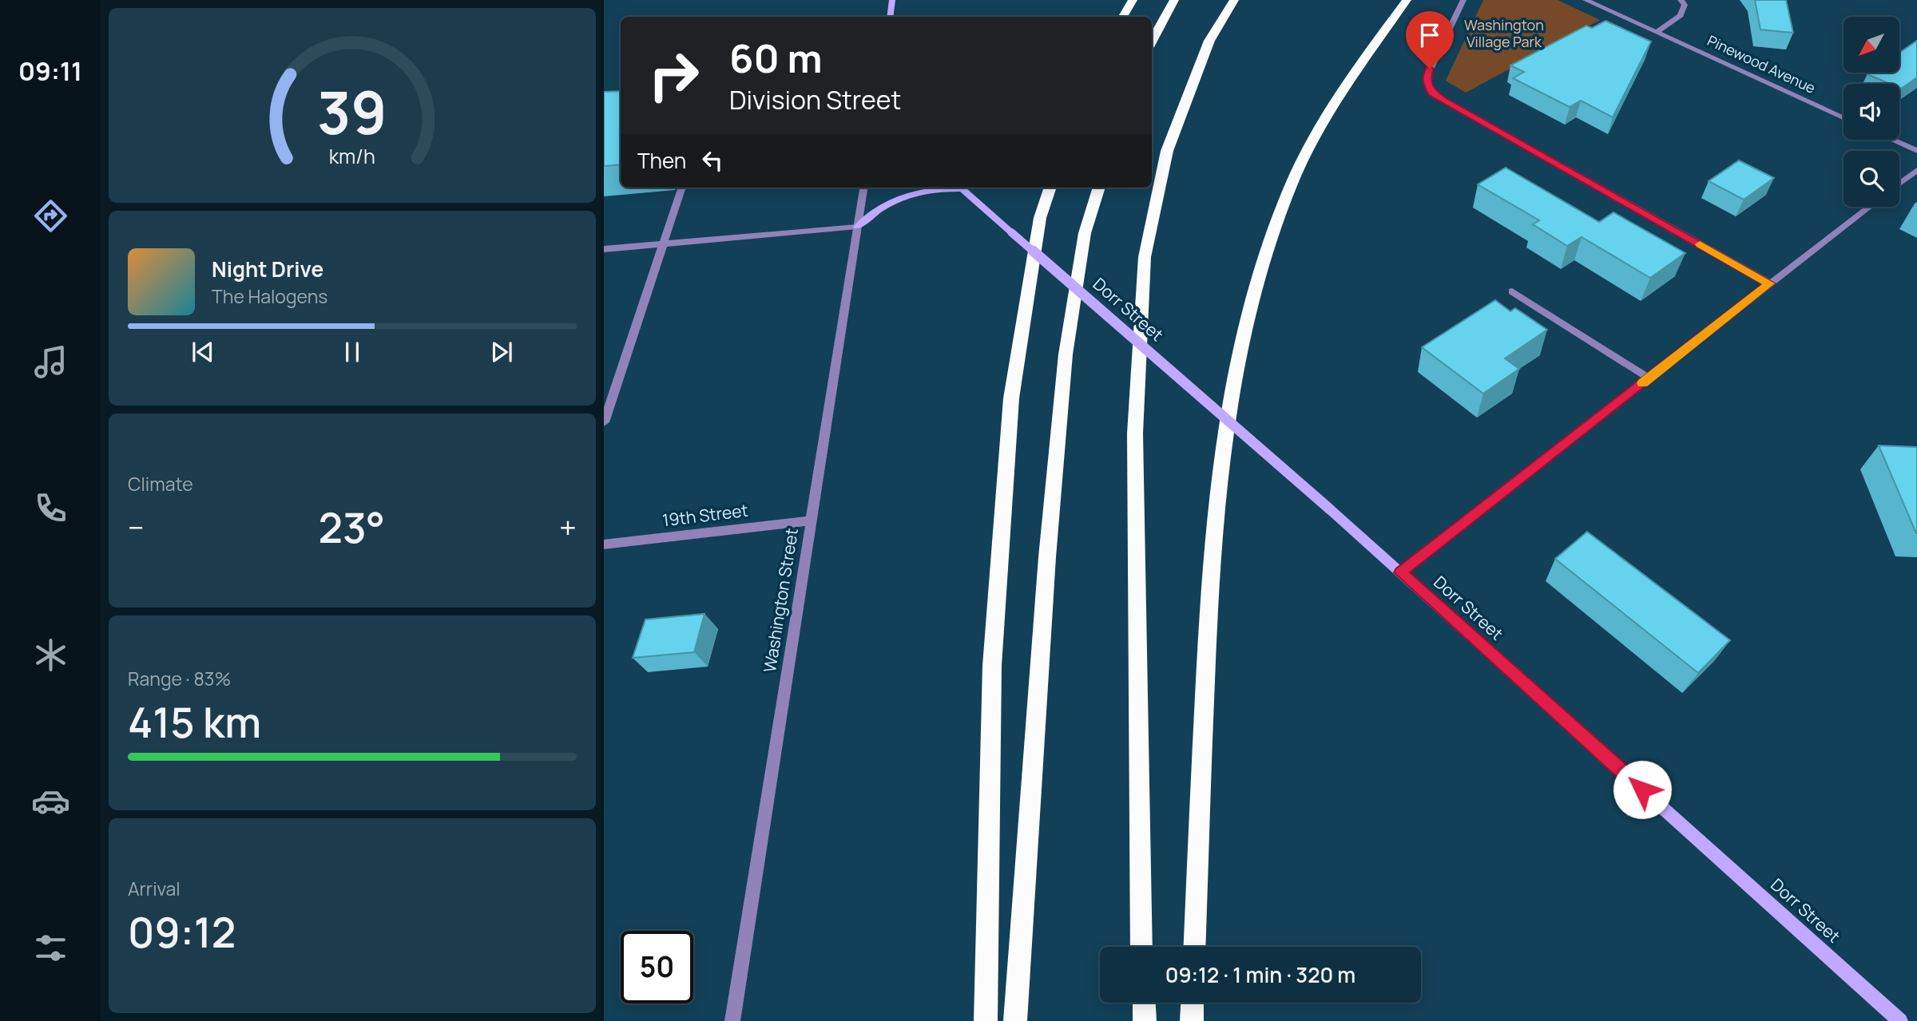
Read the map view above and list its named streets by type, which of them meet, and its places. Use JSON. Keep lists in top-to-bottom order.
{
  "streets": {
    "main road": ["Dorr Street"],
    "street": ["Pinewood Avenue", "19th Street", "Washington Street"]
  },
  "crossings": [
    ["19th Street", "Washington Street"]
  ],
  "parks": ["Washington Village Park"],
  "north": "bottom left",
  "page": {
    "tabs": "09:11",
    "turn": ["60 m", "Division Street"],
    "then": "Then",
    "song": ["Night Drive", "The Halogens"],
    "tile": [
      "Climate",
      ["Range · 83%", "415 km"],
      ["Arrival", "09:12"]
    ],
    "heat": ["−", "23°", "+"],
    "limit": "50",
    "trip": "09:12 · 1 min · 320 m",
    "gauge": ["39", "km/h"]
  }
}
